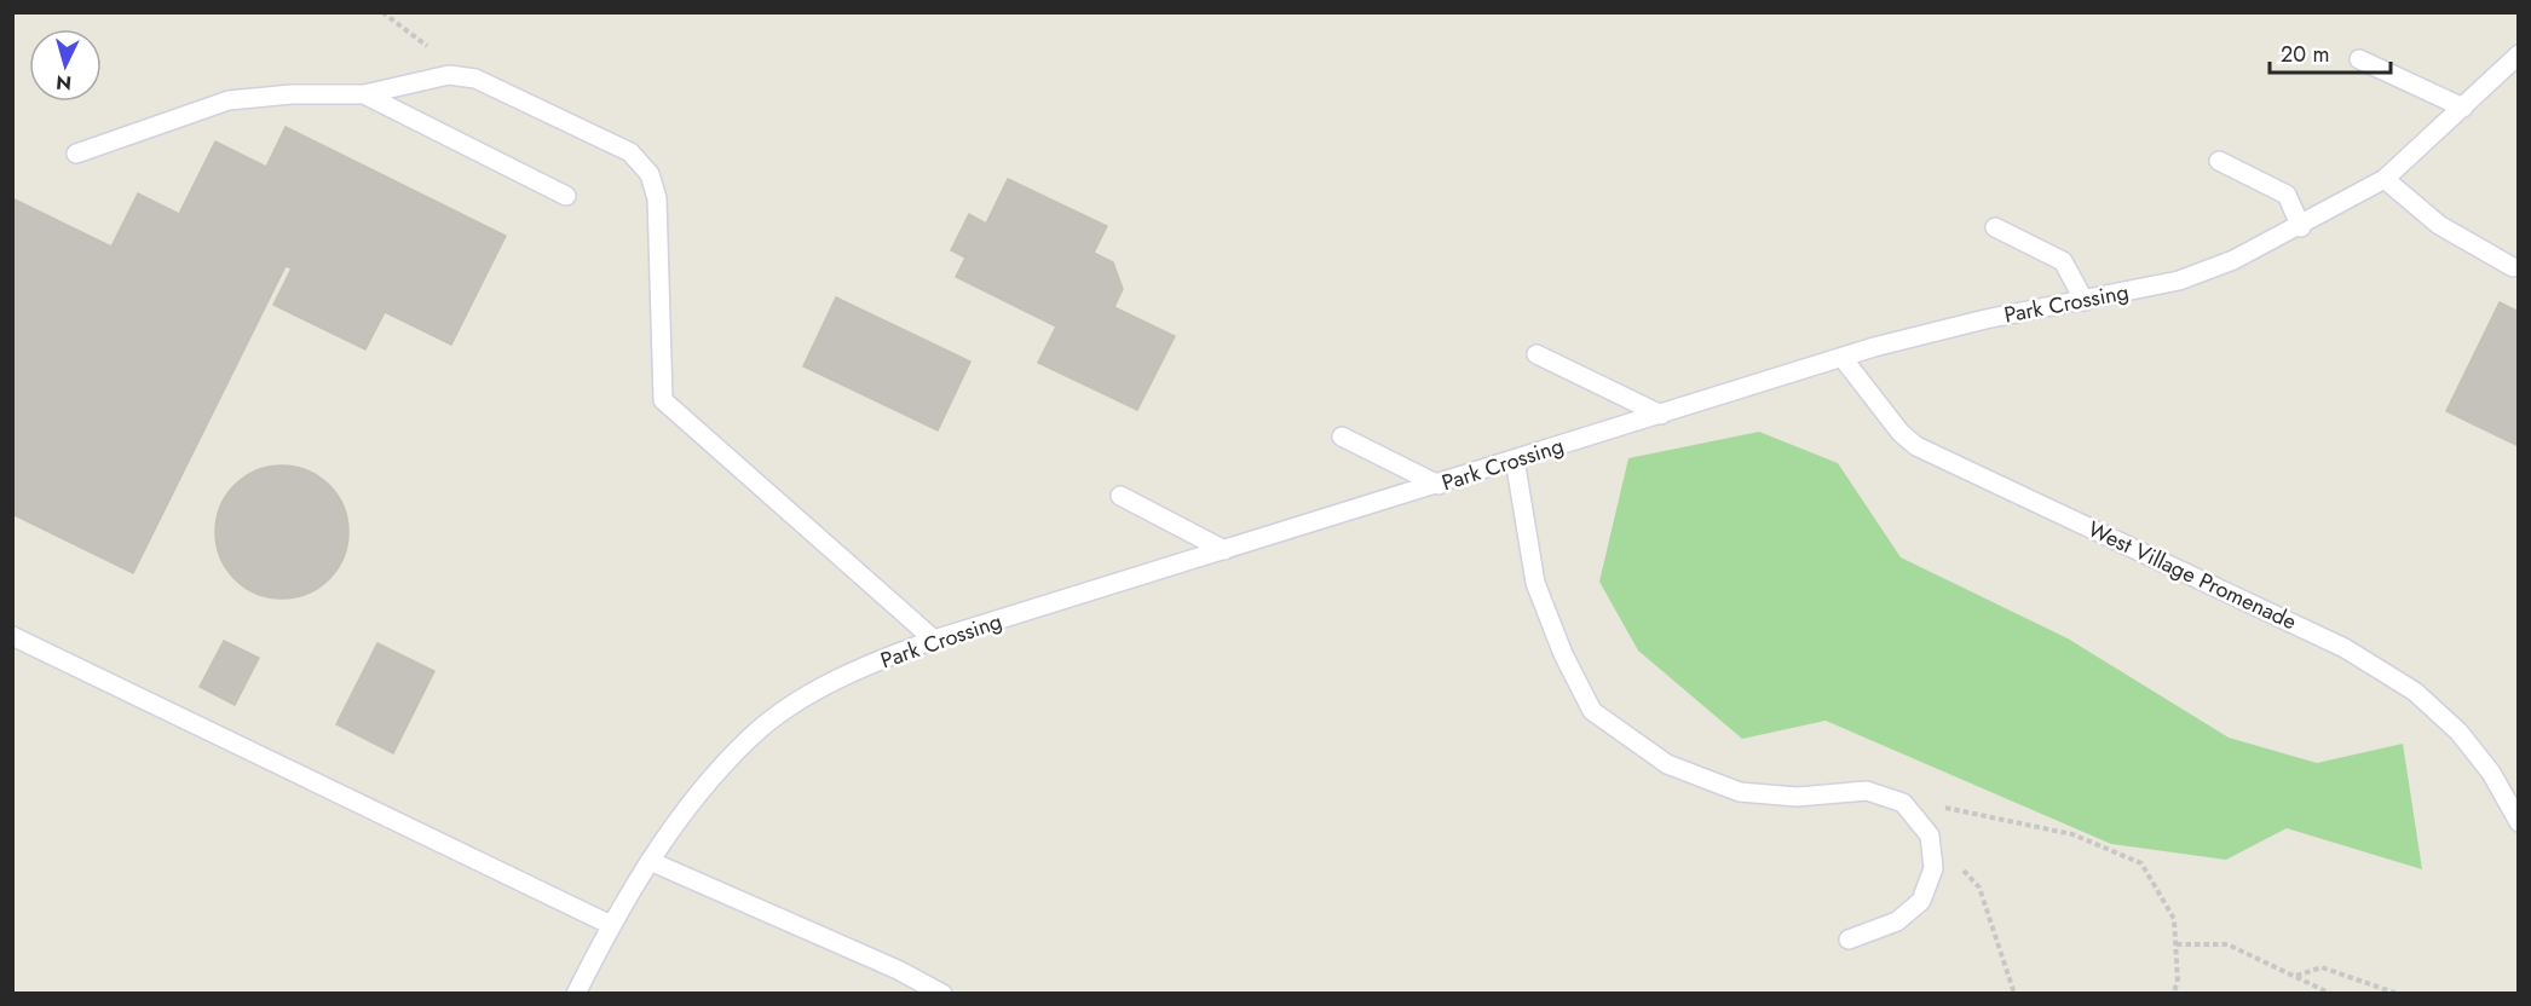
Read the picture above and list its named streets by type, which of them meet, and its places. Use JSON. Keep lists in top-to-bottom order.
{
  "streets": {
    "lane": ["Park Crossing", "West Village Promenade"]
  },
  "crossings": [
    ["Park Crossing", "West Village Promenade"]
  ],
  "scale_bar": "20 m",
  "north": "bottom"
}
